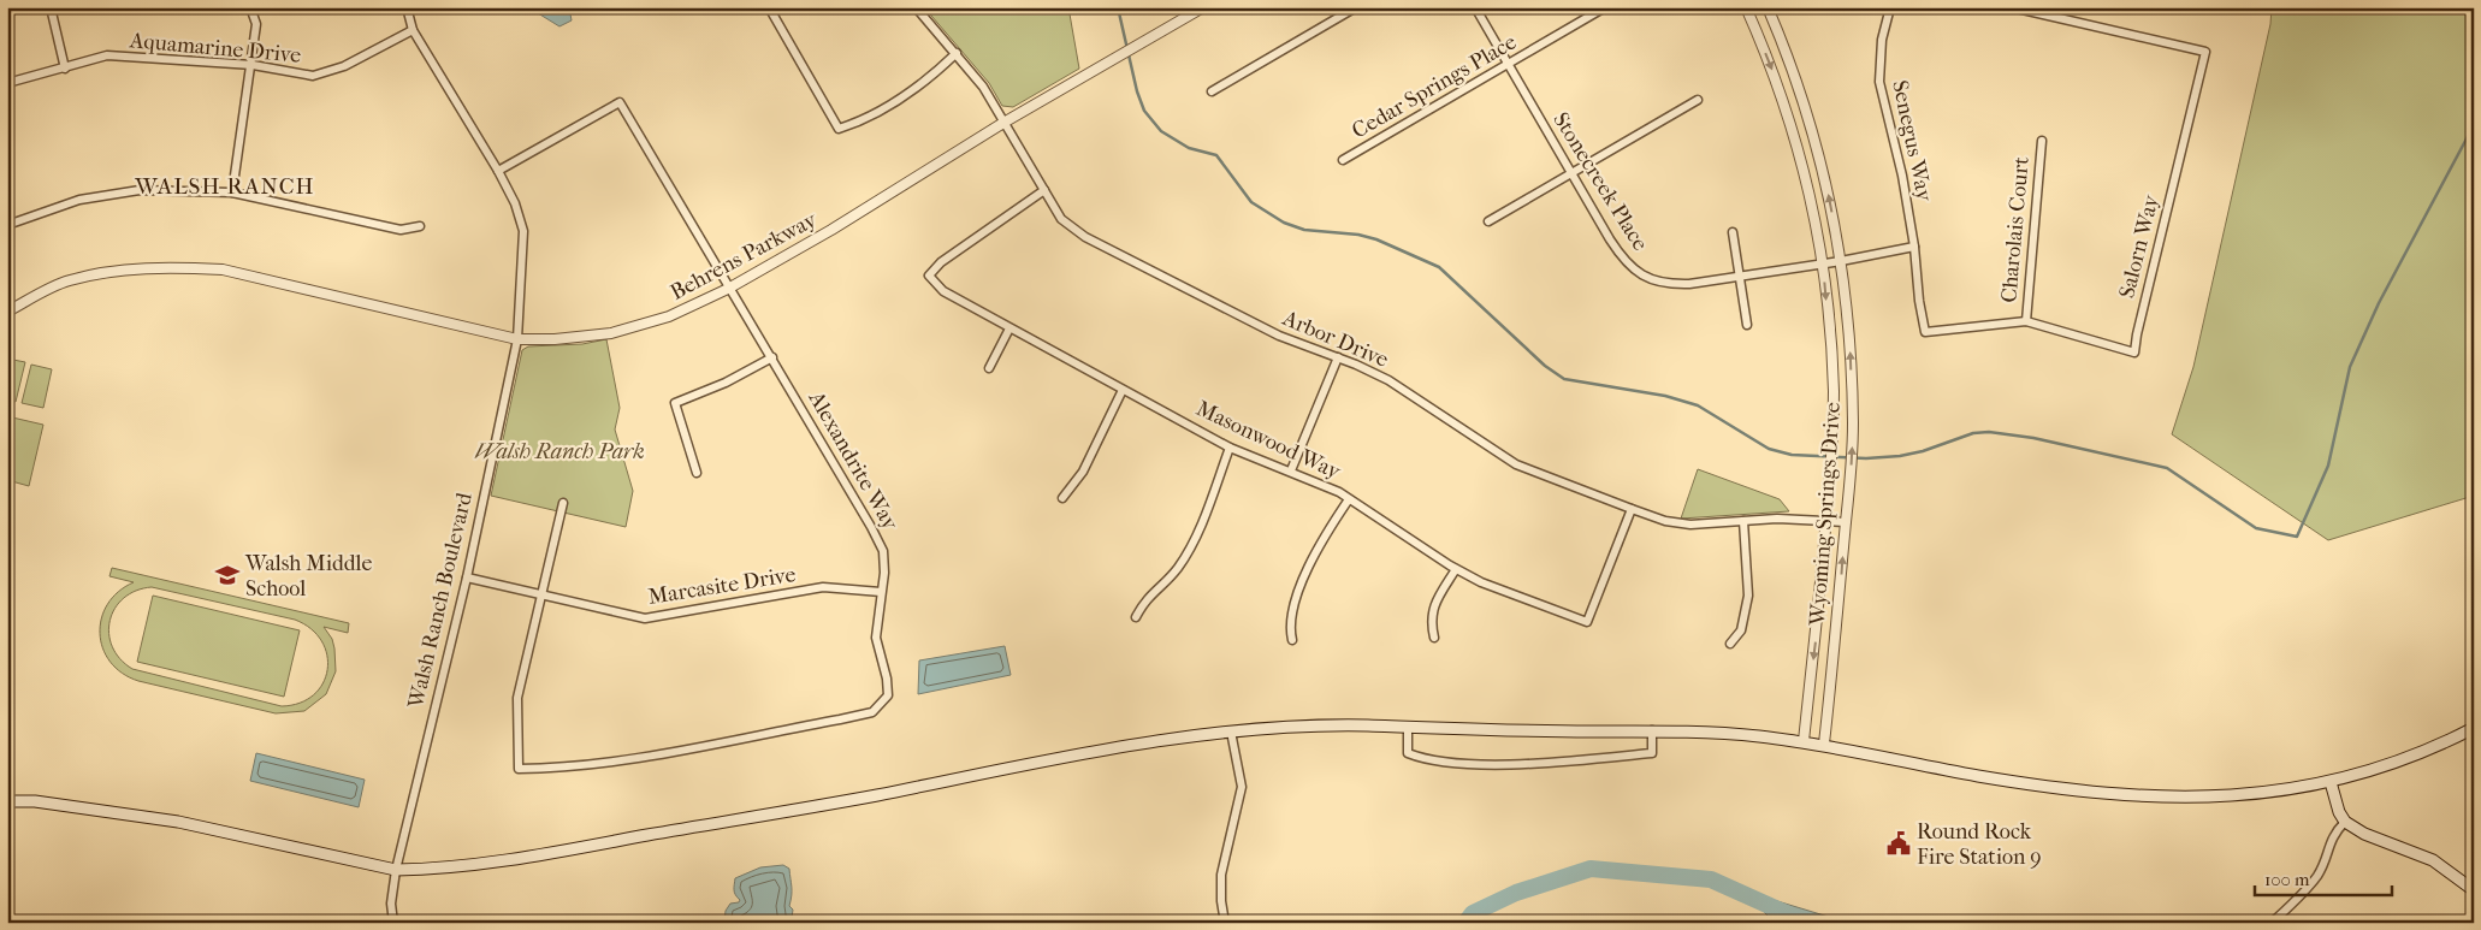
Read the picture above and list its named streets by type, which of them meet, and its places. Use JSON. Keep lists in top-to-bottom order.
{
  "streets": {
    "street": [
      "Aquamarine Drive",
      "Cedar Springs Place",
      "Senegus Way",
      "Stonecreek Place",
      "Charolais Court",
      "Salorn Way",
      "Behrens Parkway",
      "Arbor Drive",
      "Masonwood Way",
      "Alexandrite Way",
      "Wyoming Springs Drive",
      "Marcasite Drive",
      "Walsh Ranch Boulevard"
    ]
  },
  "crossings": [
    ["Aquamarine Drive", "Walsh Ranch Boulevard"],
    ["Cedar Springs Place", "Stonecreek Place"],
    ["Senegus Way", "Salorn Way"],
    ["Stonecreek Place", "Wyoming Springs Drive"],
    ["Charolais Court", "Salorn Way"],
    ["Behrens Parkway", "Arbor Drive"],
    ["Behrens Parkway", "Alexandrite Way"],
    ["Behrens Parkway", "Walsh Ranch Boulevard"],
    ["Arbor Drive", "Masonwood Way"],
    ["Arbor Drive", "Wyoming Springs Drive"],
    ["Alexandrite Way", "Marcasite Drive"],
    ["Alexandrite Way", "Walsh Ranch Boulevard"],
    ["Marcasite Drive", "Walsh Ranch Boulevard"]
  ],
  "districts": ["WALSH RANCH"],
  "parks": ["Walsh Ranch Park"],
  "places": {
    "school or university": ["Walsh Middle School"],
    "public building": ["Round Rock Fire Station 9"]
  },
  "scale_bar": "100 m"
}
